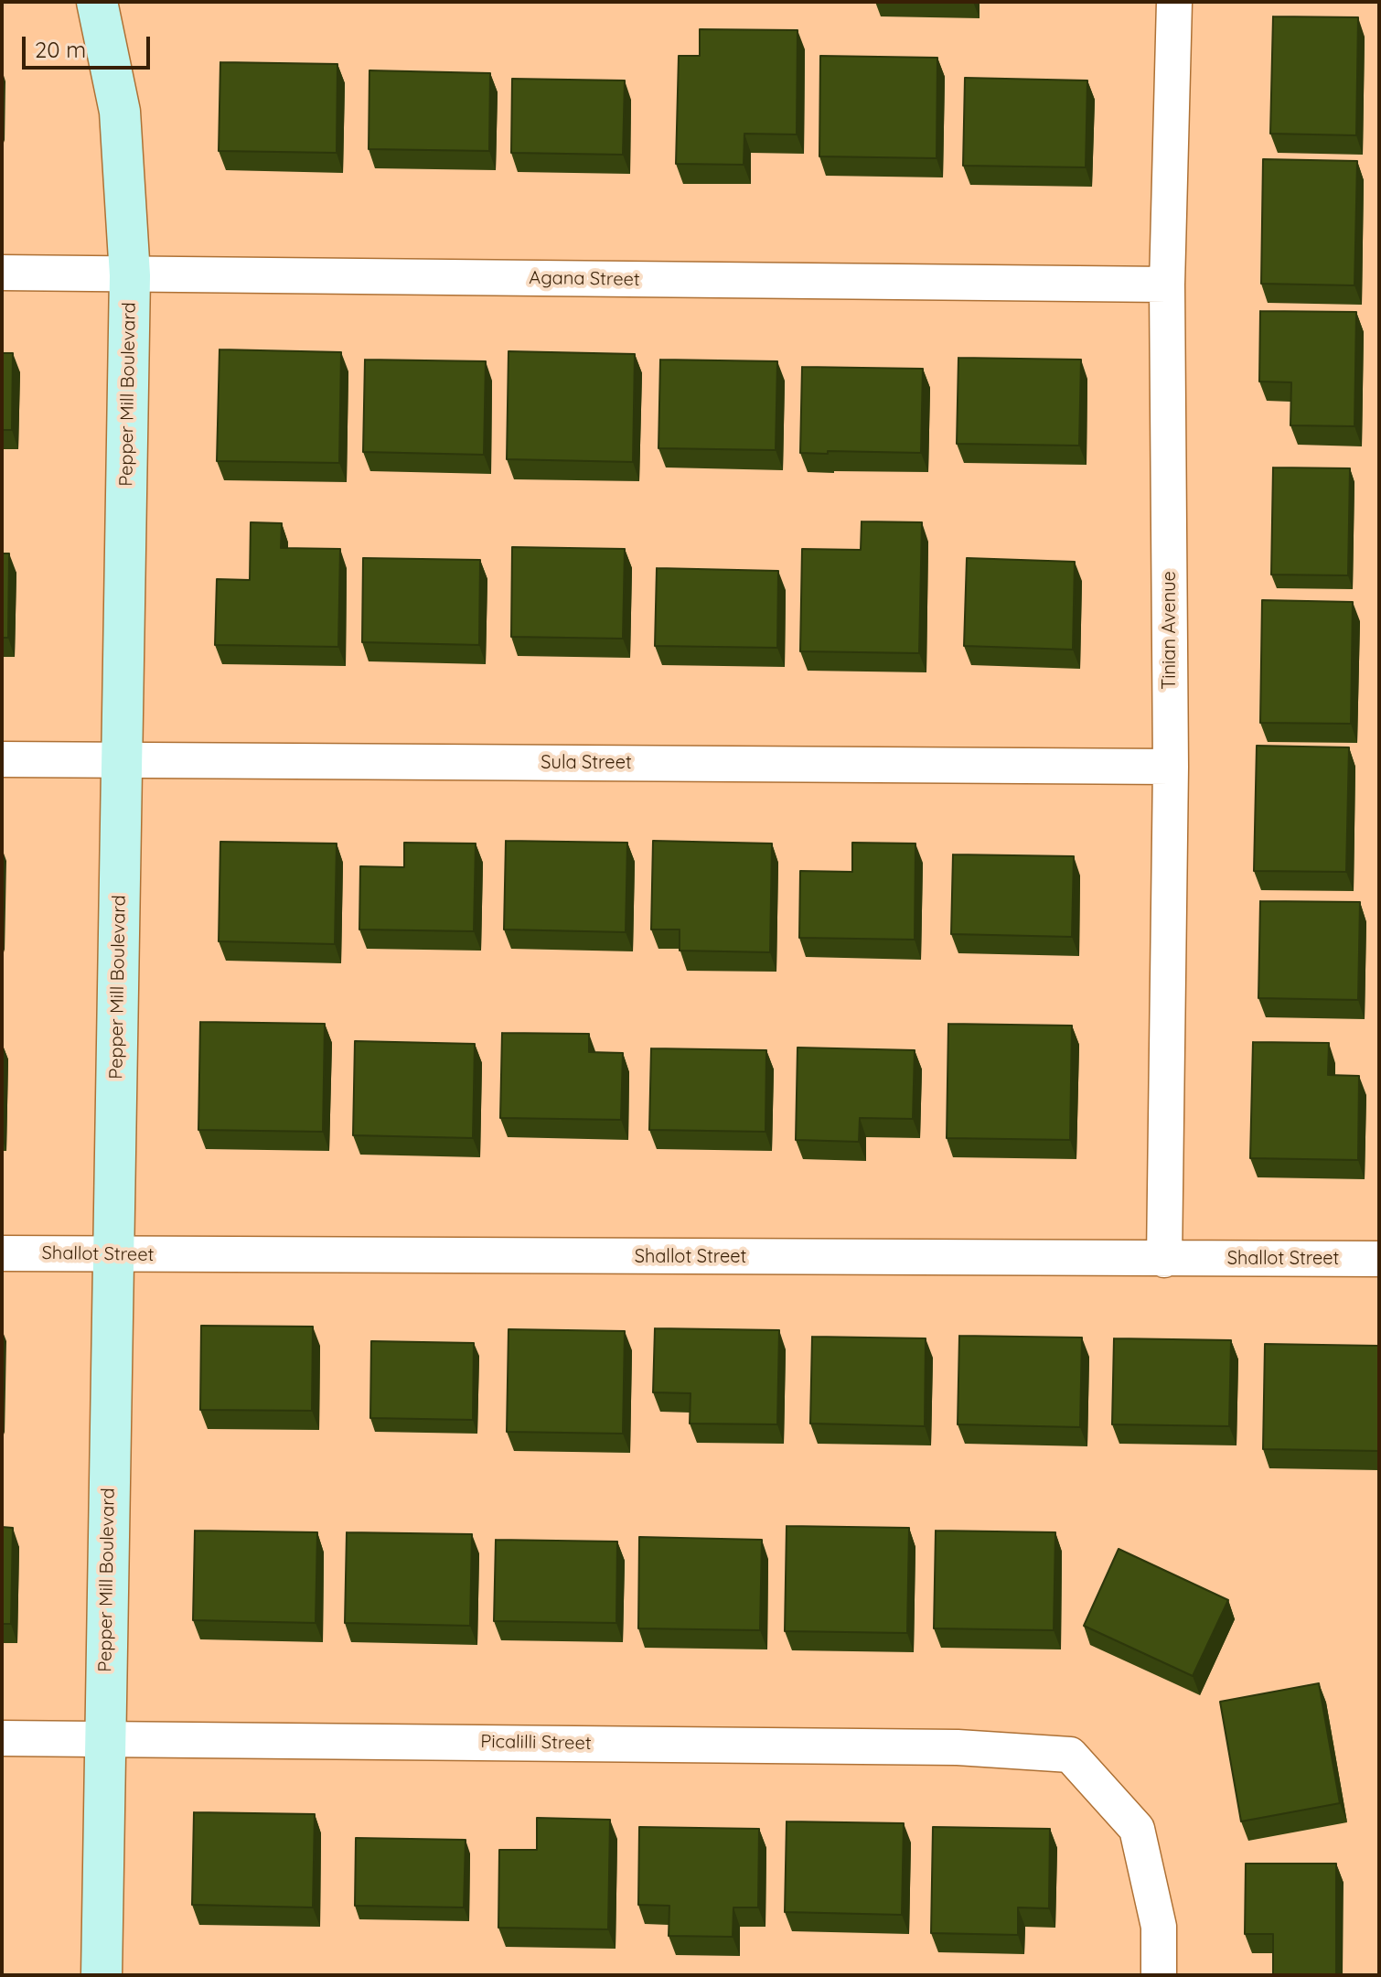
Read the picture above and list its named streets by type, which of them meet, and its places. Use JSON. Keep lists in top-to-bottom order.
{
  "streets": {
    "street": [
      "Agana Street",
      "Pepper Mill Boulevard",
      "Tinian Avenue",
      "Sula Street",
      "Shallot Street",
      "Picalilli Street"
    ]
  },
  "crossings": [
    ["Agana Street", "Pepper Mill Boulevard"],
    ["Agana Street", "Tinian Avenue"],
    ["Pepper Mill Boulevard", "Sula Street"],
    ["Pepper Mill Boulevard", "Shallot Street"],
    ["Pepper Mill Boulevard", "Picalilli Street"],
    ["Tinian Avenue", "Sula Street"],
    ["Tinian Avenue", "Shallot Street"]
  ],
  "scale_bar": "20 m"
}
